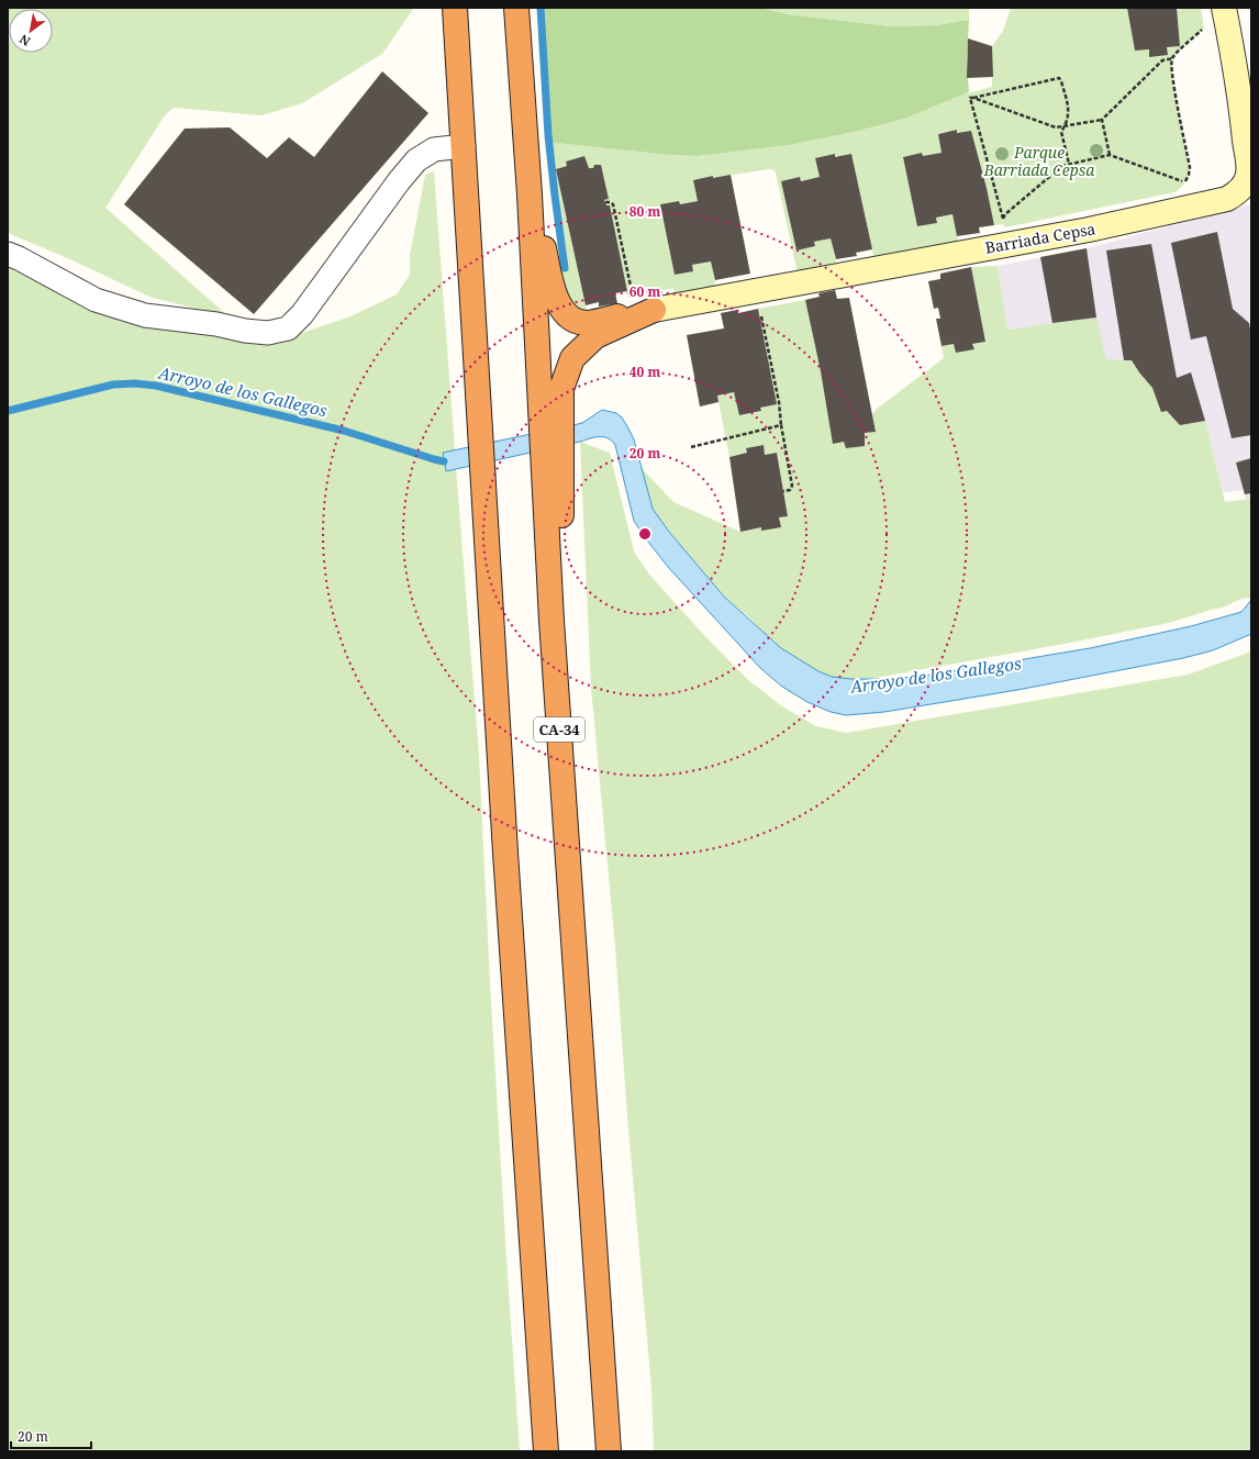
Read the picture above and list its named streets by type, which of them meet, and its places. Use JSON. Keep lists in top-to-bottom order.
{
  "streets": {
    "highway": ["CA-34"],
    "street": ["Barriada Cepsa"]
  },
  "water": ["Arroyo de los Gallegos"],
  "parks": ["Parque Barriada Cepsa"],
  "scale_bar": "20 m",
  "north": "bottom left",
  "rings": [
    "80 m",
    "60 m",
    "40 m",
    "20 m"
  ]
}
